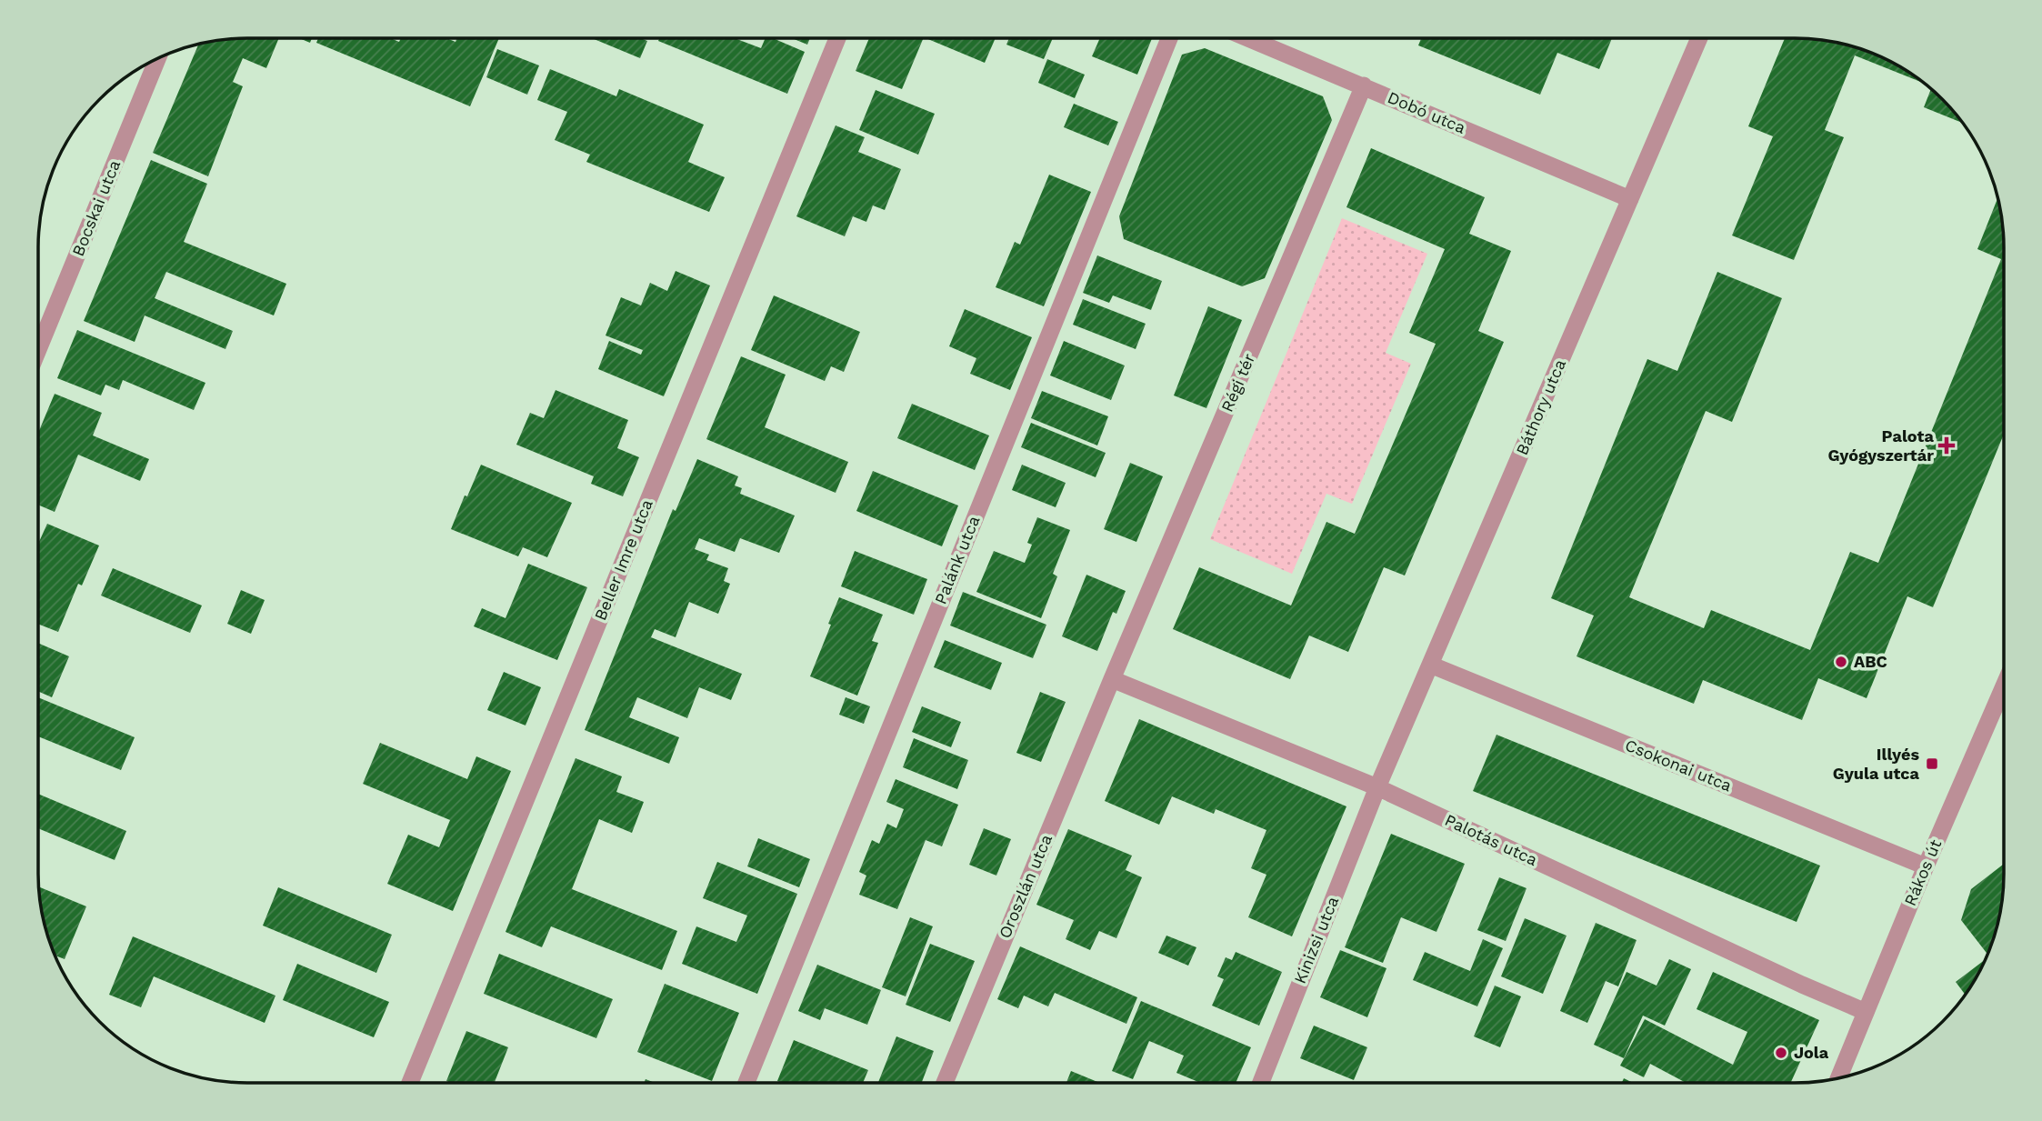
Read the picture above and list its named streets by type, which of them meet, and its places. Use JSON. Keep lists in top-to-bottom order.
{
  "streets": {
    "street": [
      "Dobó utca",
      "Bocskai utca",
      "Régi tér",
      "Báthory utca",
      "Beller Imre utca",
      "Palánk utca",
      "Csokonai utca",
      "Palotás utca",
      "Rákos út",
      "Oroszlán utca",
      "Kinizsi utca"
    ]
  },
  "crossings": [
    ["Dobó utca", "Régi tér"],
    ["Dobó utca", "Báthory utca"],
    ["Régi tér", "Palotás utca"],
    ["Régi tér", "Oroszlán utca"],
    ["Báthory utca", "Csokonai utca"],
    ["Báthory utca", "Palotás utca"],
    ["Báthory utca", "Kinizsi utca"],
    ["Csokonai utca", "Rákos út"],
    ["Palotás utca", "Rákos út"],
    ["Palotás utca", "Oroszlán utca"],
    ["Palotás utca", "Kinizsi utca"]
  ],
  "places": {
    "health": ["Palota Gyógyszertár"],
    "other": ["ABC", "Jola"],
    "transit": ["Illyés Gyula utca"]
  }
}
